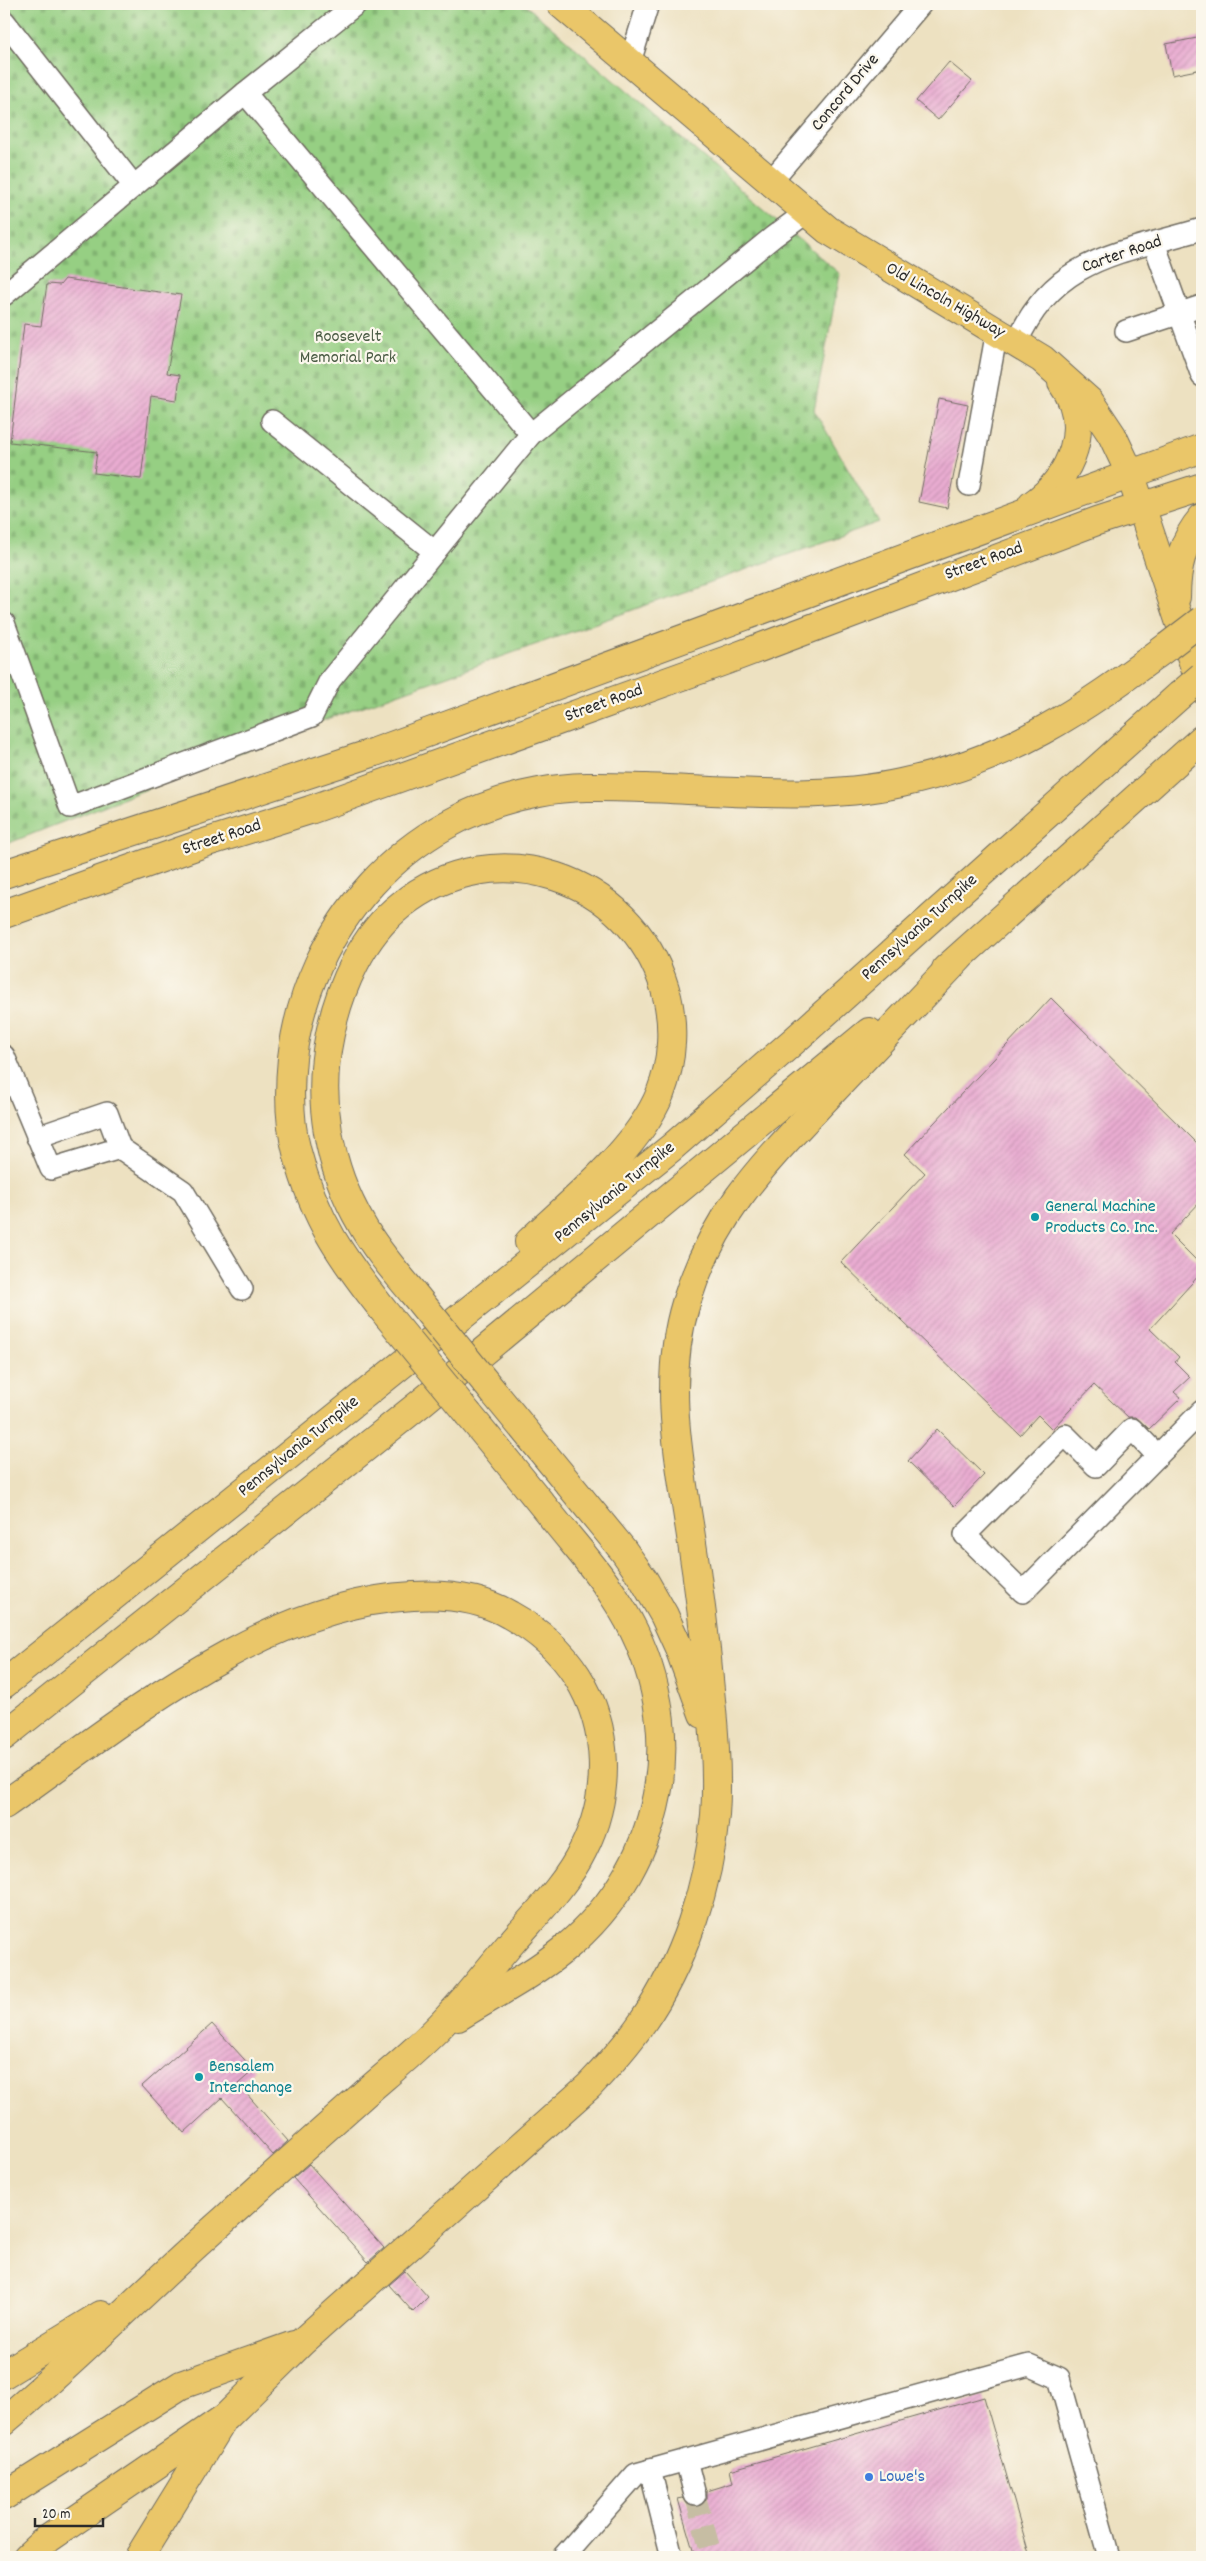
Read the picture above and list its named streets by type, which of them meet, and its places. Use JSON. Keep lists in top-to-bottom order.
{
  "streets": {
    "main road": ["Old Lincoln Highway", "Street Road", "Pennsylvania Turnpike"],
    "street": ["Concord Drive", "Carter Road"]
  },
  "crossings": [
    ["Concord Drive", "Old Lincoln Highway"],
    ["Carter Road", "Old Lincoln Highway"],
    ["Old Lincoln Highway", "Street Road"],
    ["Old Lincoln Highway", "Pennsylvania Turnpike"]
  ],
  "parks": ["Roosevelt Memorial Park"],
  "places": ["General Machine Products Co. Inc.", "Bensalem Interchange", "Lowe's"],
  "scale_bar": "20 m"
}
